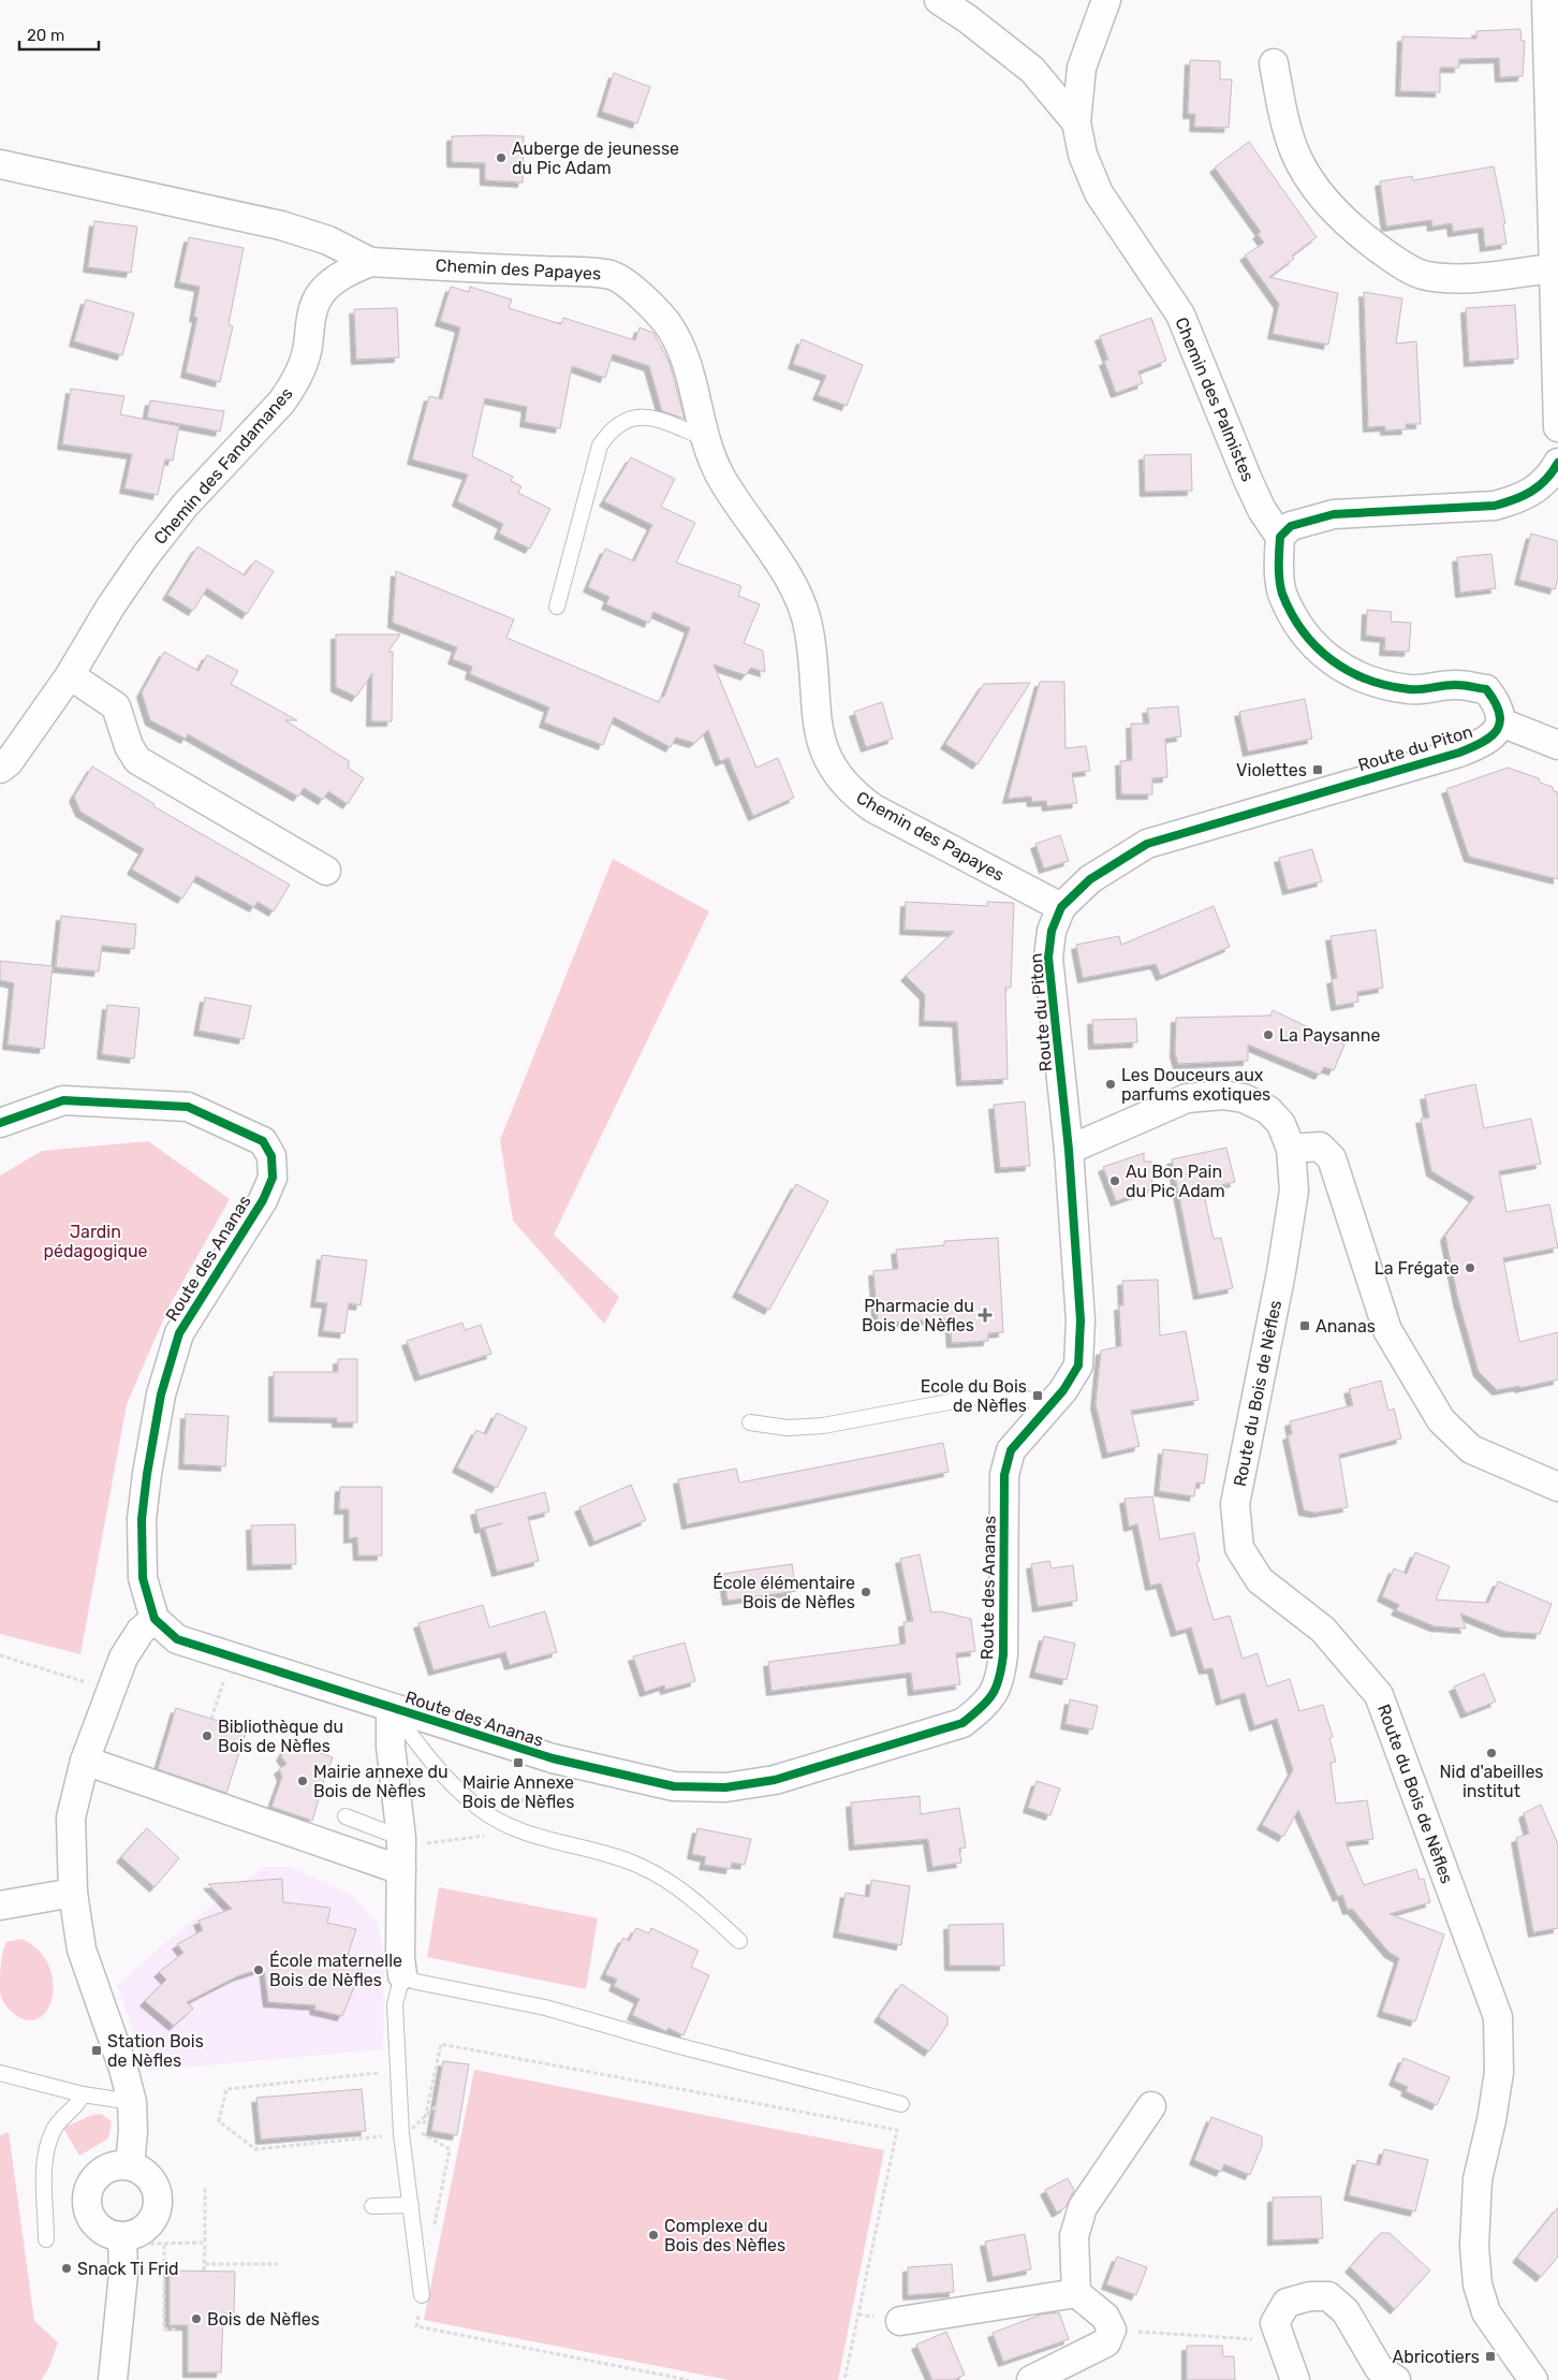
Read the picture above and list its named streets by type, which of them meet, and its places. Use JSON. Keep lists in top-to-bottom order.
{
  "streets": {
    "street": [
      "Chemin des Papayes",
      "Chemin des Palmistes",
      "Chemin des Fandamanes",
      "Route du Piton",
      "Route des Ananas",
      "Route du Bois de Nèfles"
    ]
  },
  "crossings": [
    ["Chemin des Papayes", "Chemin des Fandamanes"],
    ["Chemin des Papayes", "Route du Piton"],
    ["Route du Piton", "Route des Ananas"],
    ["Route du Piton", "Route du Bois de Nèfles"],
    ["Route des Ananas", "Route du Bois de Nèfles"]
  ],
  "parks": ["Jardin pédagogique"],
  "places": {
    "other": [
      "Auberge de jeunesse du Pic Adam",
      "La Paysanne",
      "Les Douceurs aux parfums exotiques",
      "Au Bon Pain du Pic Adam",
      "La Frégate",
      "École élémentaire Bois de Nèfles",
      "Bibliothèque du Bois de Nèfles",
      "Nid d'abeilles institut",
      "Mairie annexe du Bois de Nèfles",
      "École maternelle Bois de Nèfles",
      "Complexe du Bois des Nèfles",
      "Snack Ti Frid",
      "Bois de Nèfles"
    ],
    "transit": [
      "Violettes",
      "Ananas",
      "Ecole du Bois de Nèfles",
      "Mairie Annexe Bois de Nèfles",
      "Station Bois de Nèfles",
      "Abricotiers"
    ],
    "health": ["Pharmacie du Bois de Nèfles"]
  },
  "scale_bar": "20 m"
}
